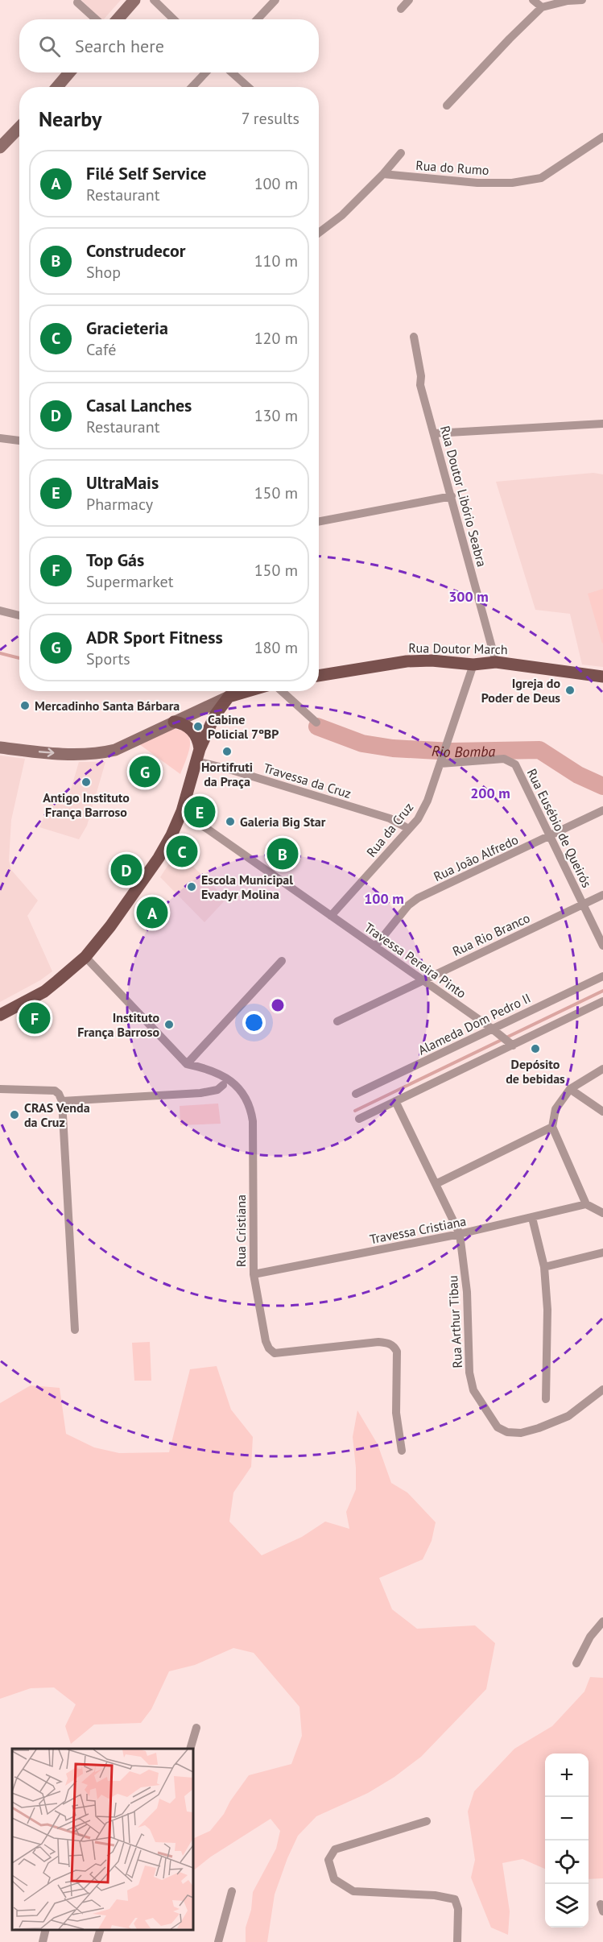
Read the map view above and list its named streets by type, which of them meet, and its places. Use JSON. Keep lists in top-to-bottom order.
{
  "streets": {
    "main road": ["Rua Doutor March"],
    "street": [
      "Rua do Rumo",
      "Rua Doutor Libório Seabra",
      "Travessa da Cruz",
      "Rua Eusébio de Queirós",
      "Rua da Cruz",
      "Rua João Alfredo",
      "Rua Rio Branco",
      "Travessa Pereira Pinto",
      "Alameda Dom Pedro II",
      "Travessa Cristiana",
      "Rua Cristiana",
      "Rua Arthur Tibau"
    ]
  },
  "crossings": [
    ["Rua Doutor Libório Seabra", "Rua Doutor March"],
    ["Rua Doutor March", "Rua da Cruz"],
    ["Travessa da Cruz", "Rua da Cruz"],
    ["Rua Eusébio de Queirós", "Rua da Cruz"],
    ["Rua Eusébio de Queirós", "Rua João Alfredo"],
    ["Rua Eusébio de Queirós", "Rua Rio Branco"],
    ["Rua da Cruz", "Travessa Pereira Pinto"],
    ["Rua João Alfredo", "Travessa Pereira Pinto"],
    ["Rua Rio Branco", "Travessa Pereira Pinto"],
    ["Travessa Pereira Pinto", "Alameda Dom Pedro II"],
    ["Travessa Cristiana", "Rua Cristiana"],
    ["Travessa Cristiana", "Rua Arthur Tibau"]
  ],
  "water": ["Rio Bomba"],
  "places": [
    "Igreja do Poder de Deus",
    "Mercadinho Santa Bárbara",
    "Cabine Policial 7ºBP",
    "Hortifruti da Praça",
    "Antigo Instituto França Barroso",
    "Galeria Big Star",
    "Escola Municipal Evadyr Molina",
    "Instituto França Barroso",
    "Depósito de bebidas",
    "CRAS Venda da Cruz"
  ],
  "page": {
    "search": "Search here",
    "heading": ["Nearby", "7 results"],
    "list": [
      {
        "mark": "A",
        "name": "Filé Self Service",
        "note": "Restaurant",
        "value": "100 m"
      },
      {
        "mark": "B",
        "name": "Construdecor",
        "note": "Shop",
        "value": "110 m"
      },
      {
        "mark": "C",
        "name": "Gracieteria",
        "note": "Café",
        "value": "120 m"
      },
      {
        "mark": "D",
        "name": "Casal Lanches",
        "note": "Restaurant",
        "value": "130 m"
      },
      {
        "mark": "E",
        "name": "UltraMais",
        "note": "Pharmacy",
        "value": "150 m"
      },
      {
        "mark": "F",
        "name": "Top Gás",
        "note": "Supermarket",
        "value": "150 m"
      },
      {
        "mark": "G",
        "name": "ADR Sport Fitness",
        "note": "Sports",
        "value": "180 m"
      }
    ],
    "pins": [
      "G",
      "E",
      "C",
      "B",
      "D",
      "A",
      "F"
    ],
    "map_buttons": ["+", "−"]
  },
  "rings": ["300 m", "200 m", "100 m"]
}
